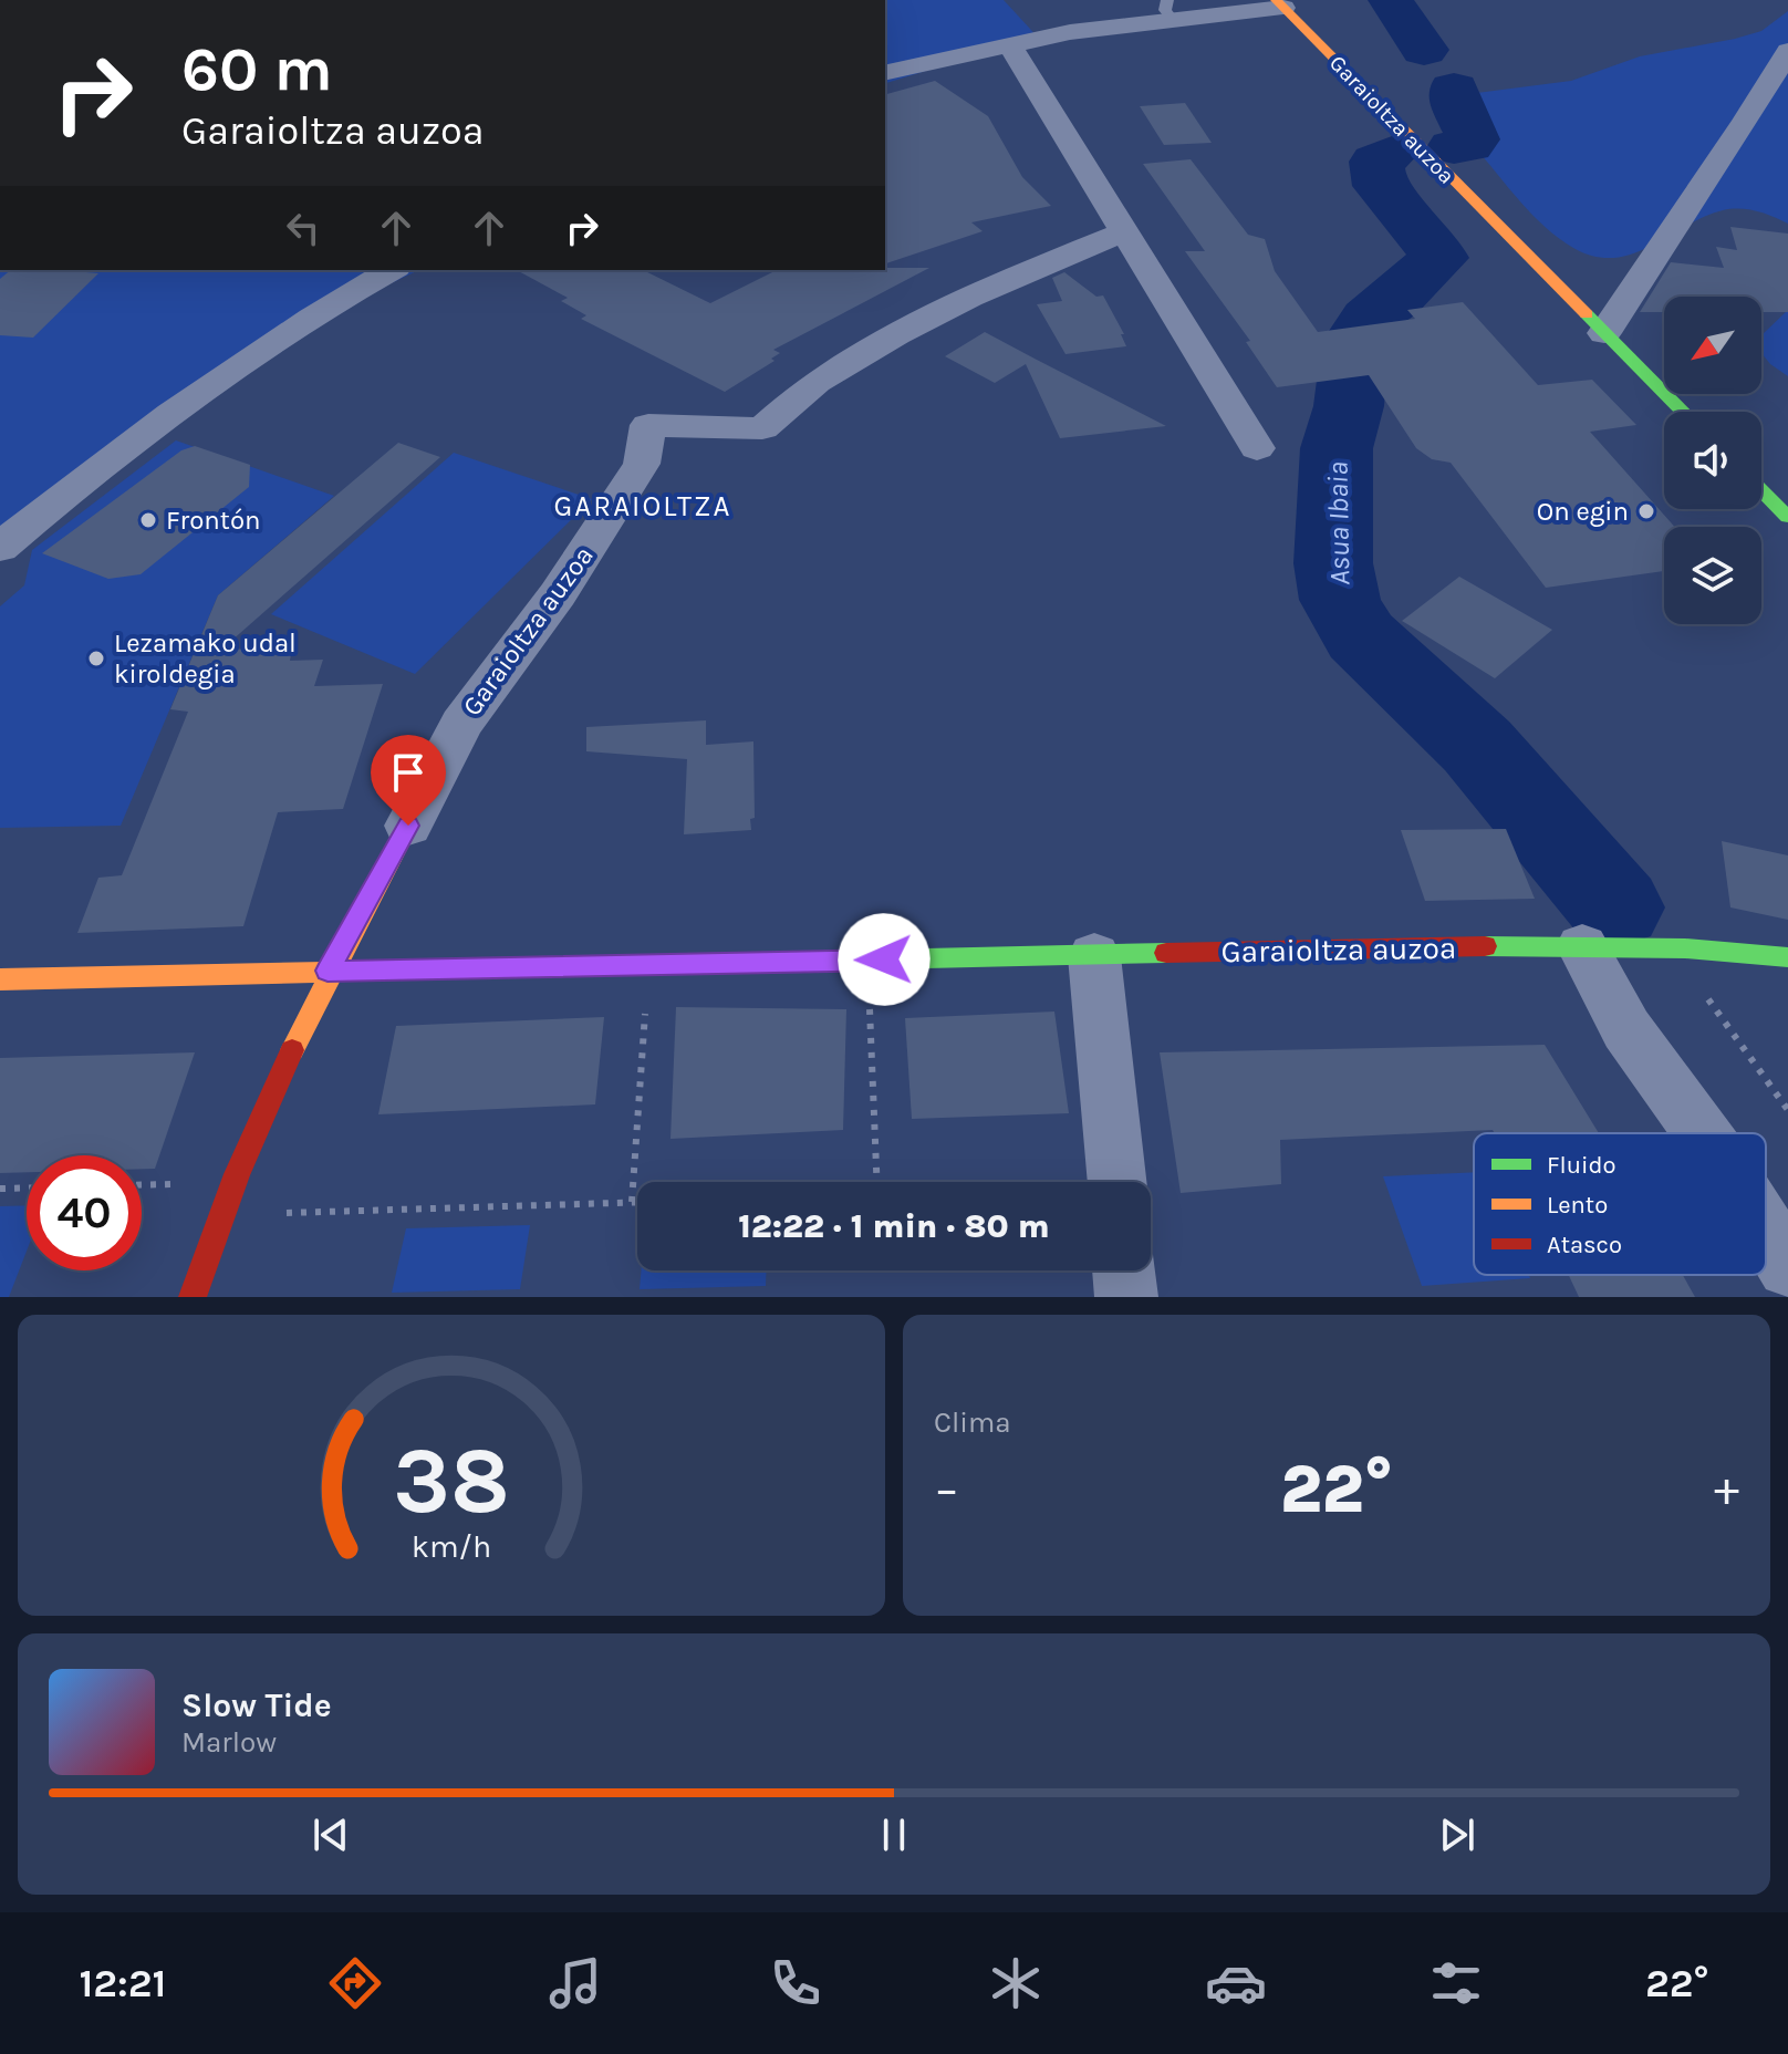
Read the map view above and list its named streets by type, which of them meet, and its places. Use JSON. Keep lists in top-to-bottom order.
{
  "streets": {
    "street": ["Garaioltza auzoa"]
  },
  "districts": ["GARAIOLTZA"],
  "water": ["Asua Ibaia"],
  "places": ["On egin", "Frontón", "Lezamako udal kiroldegia"],
  "legend": ["Fluido", "Lento", "Atasco"],
  "north": "bottom left",
  "page": {
    "turn": ["60 m", "Garaioltza auzoa"],
    "limit": "40",
    "trip": "12:22 · 1 min · 80 m",
    "tile": "Clima",
    "heat": ["−", "22°", "+"],
    "song": ["Slow Tide", "Marlow"],
    "tabs": ["12:21", "22°"],
    "gauge": ["38", "km/h"]
  }
}
